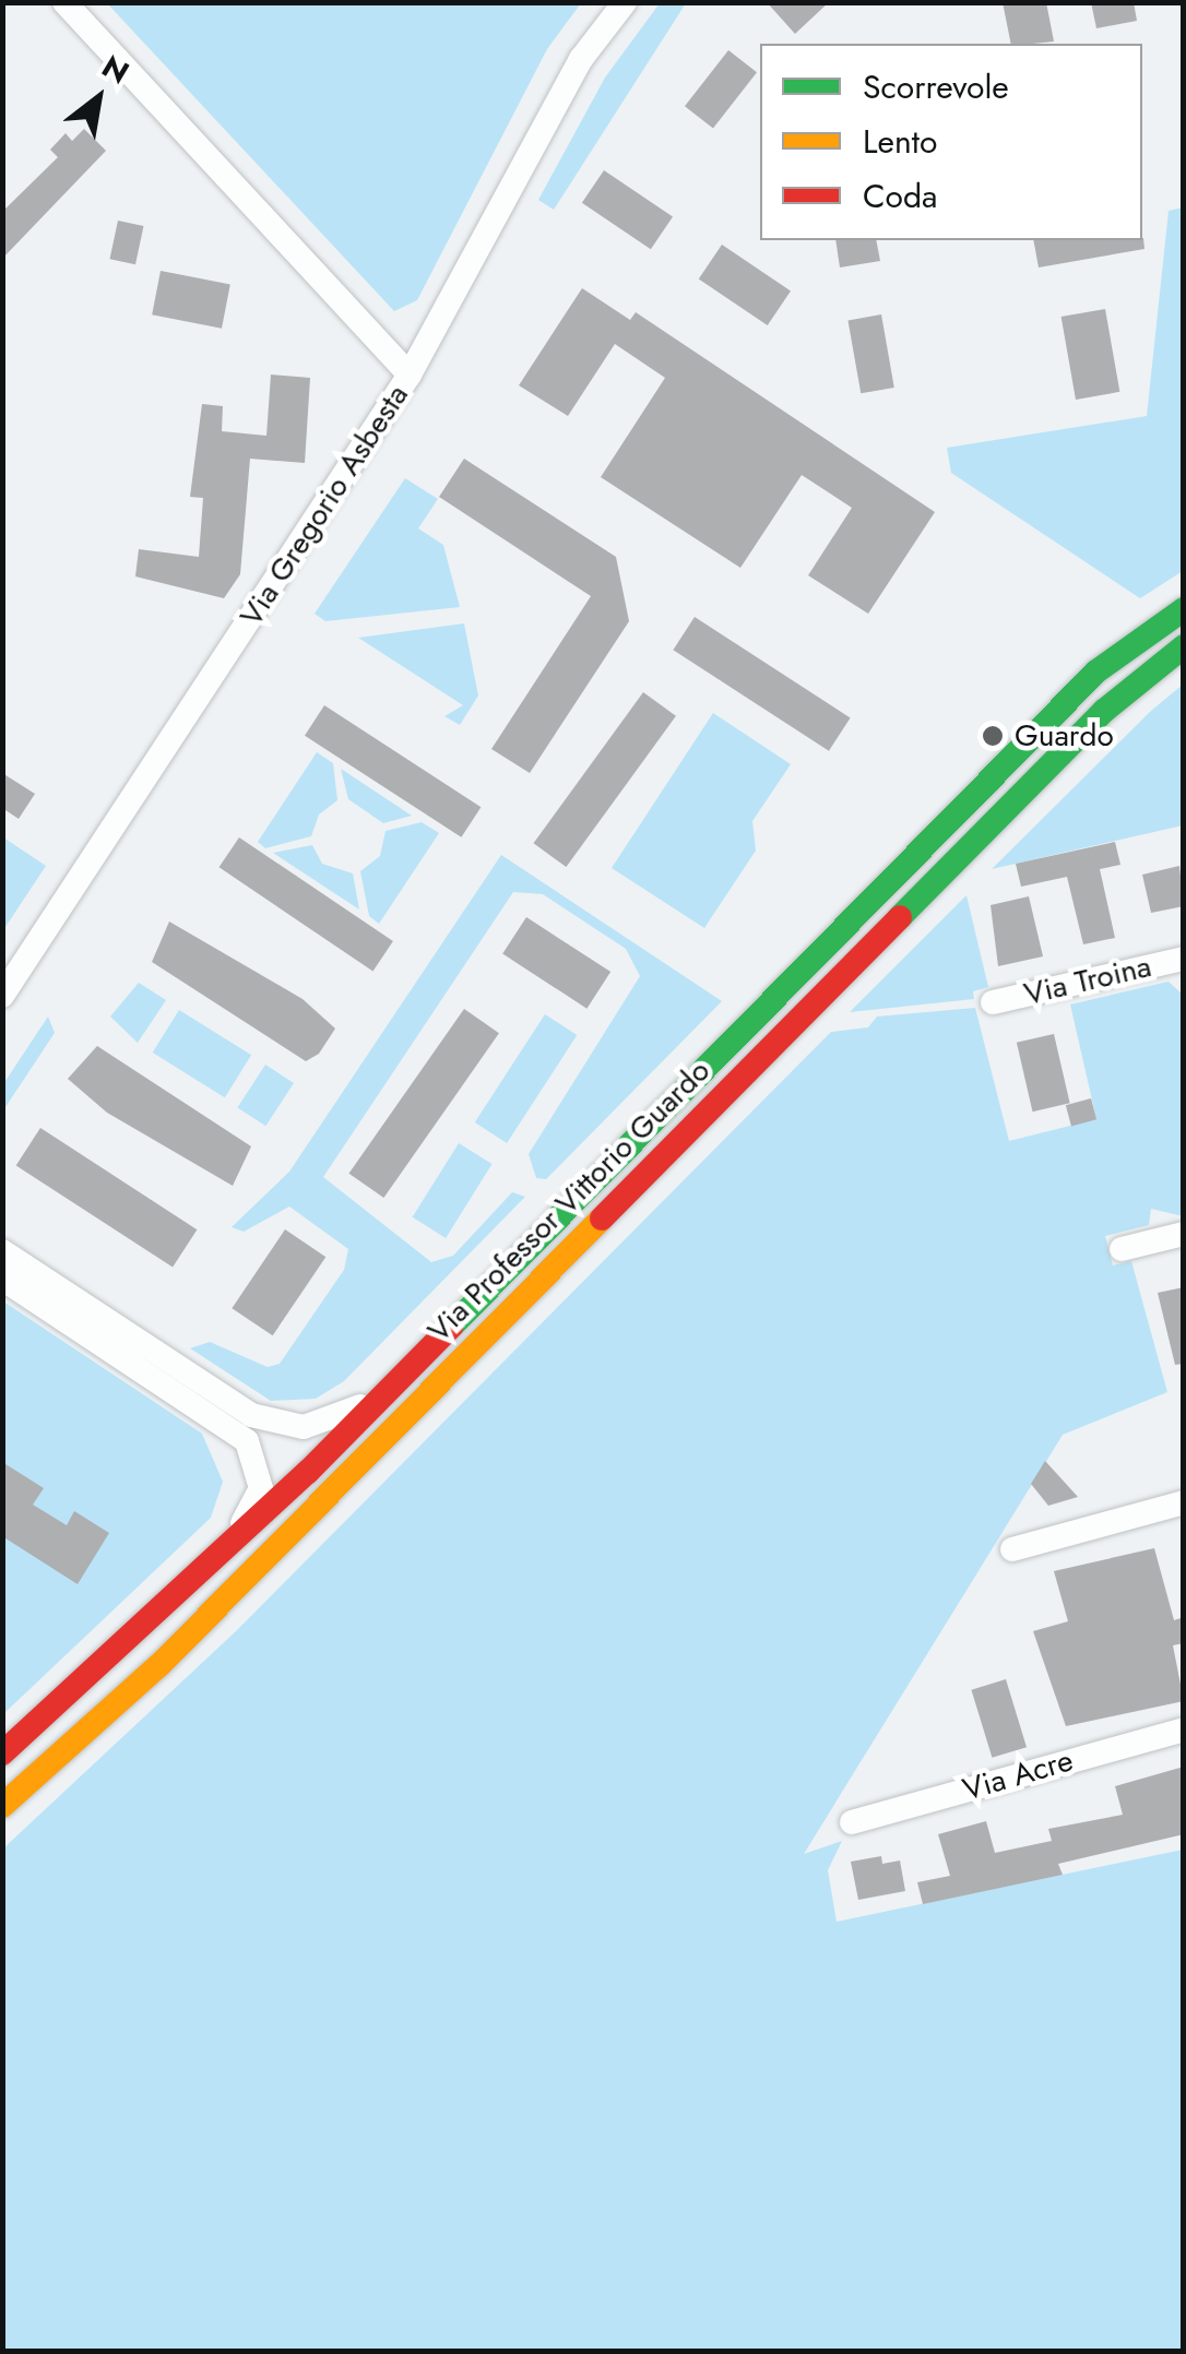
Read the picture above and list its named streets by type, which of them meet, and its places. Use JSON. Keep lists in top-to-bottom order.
{
  "streets": {
    "street": [
      "Via Gregorio Asbesta",
      "Via Troina",
      "Via Professor Vittorio Guardo",
      "Via Acre"
    ]
  },
  "places": ["Guardo"],
  "legend": ["Scorrevole", "Lento", "Coda"],
  "north": "top right"
}
